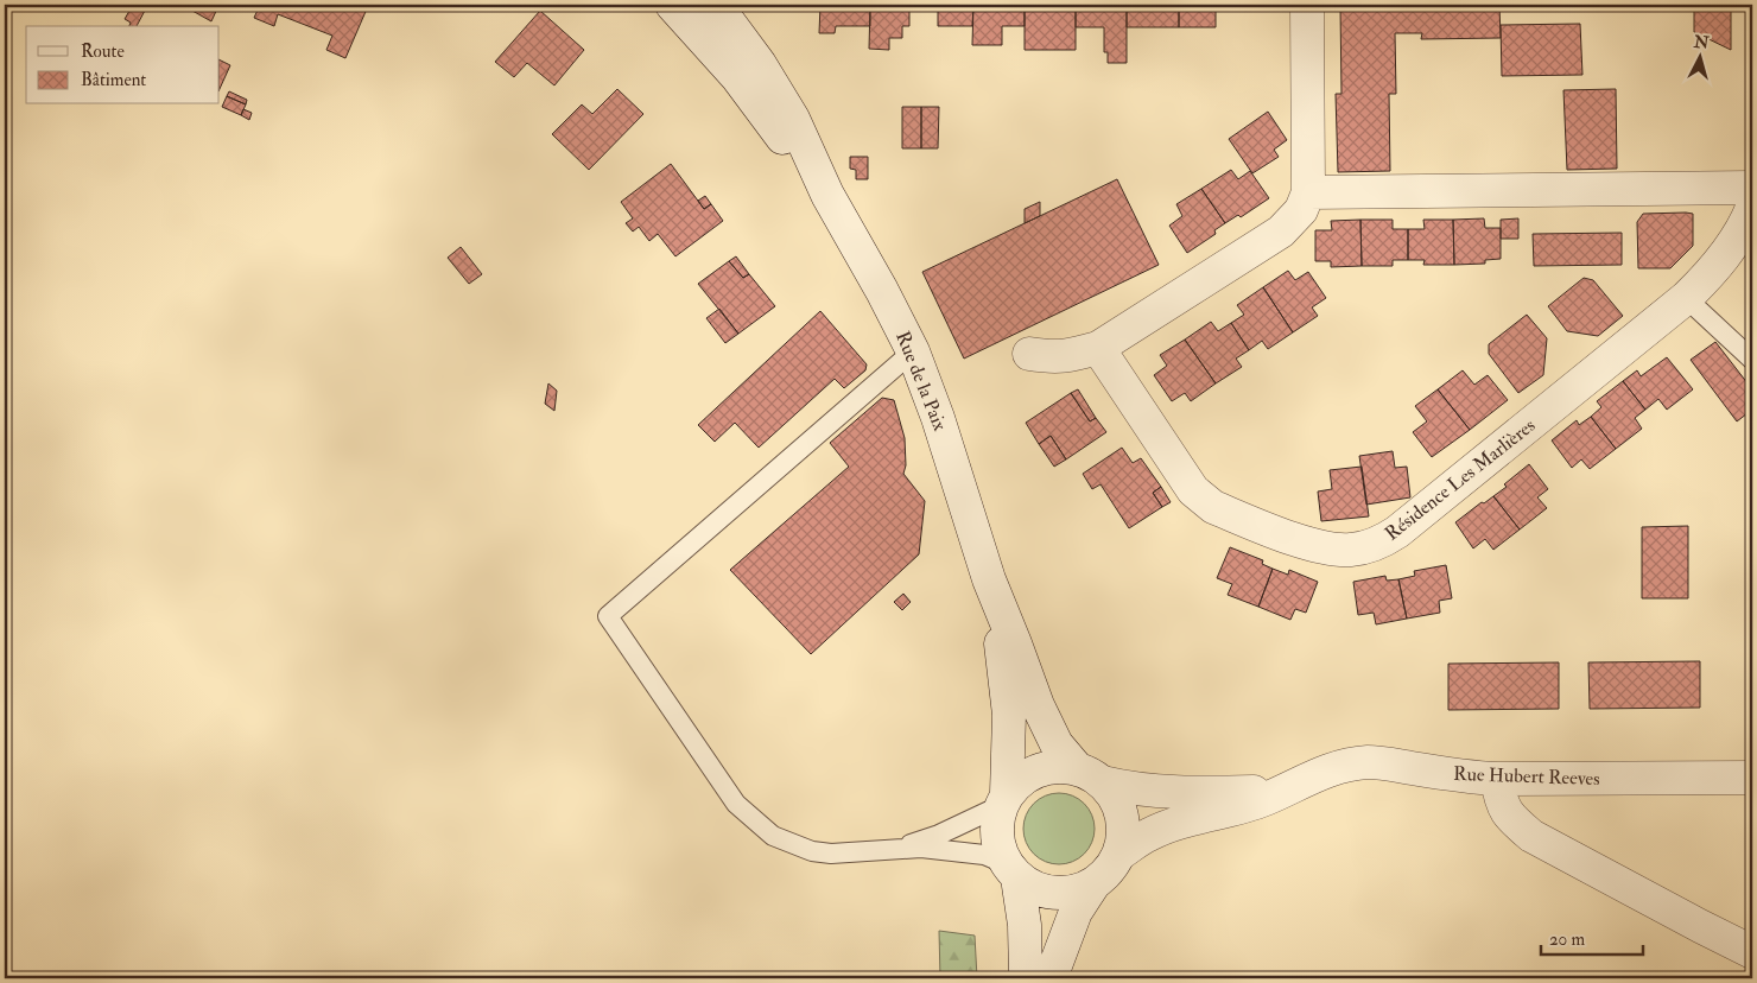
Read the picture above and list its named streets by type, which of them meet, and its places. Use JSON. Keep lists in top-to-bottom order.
{
  "streets": {
    "street": ["Rue de la Paix", "Résidence Les Marlières", "Rue Hubert Reeves"]
  },
  "crossings": [
    ["Rue de la Paix", "Rue Hubert Reeves"]
  ],
  "legend": ["Route", "Bâtiment"],
  "scale_bar": "20 m",
  "north": "top"
}
